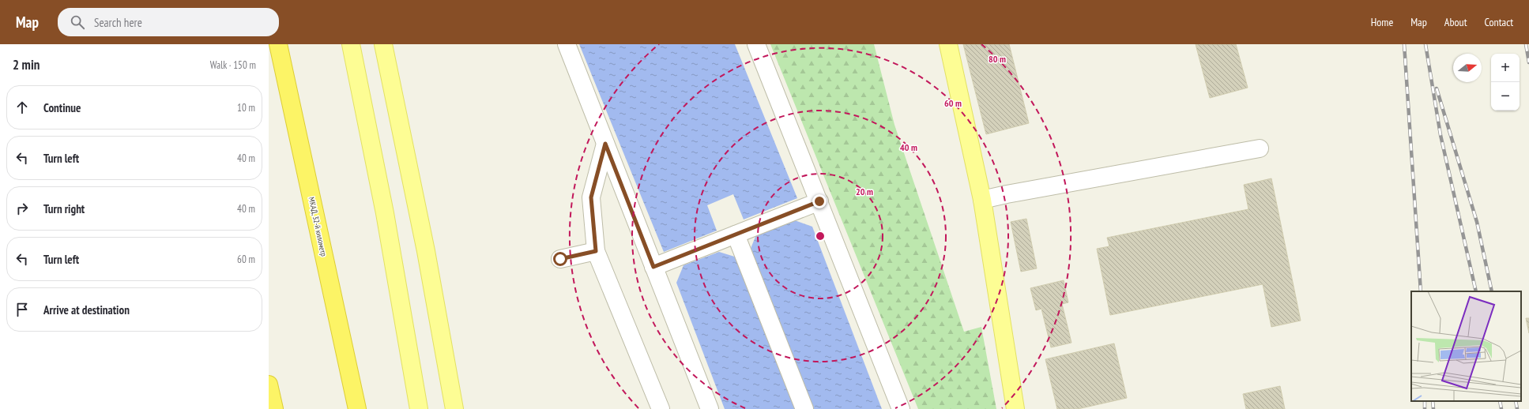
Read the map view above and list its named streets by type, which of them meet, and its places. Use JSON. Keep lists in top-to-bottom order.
{
  "streets": {
    "highway": ["МКАД, 32-й километр"]
  },
  "north": "right",
  "page": {
    "header": "Map",
    "search": "Search here",
    "nav": [
      "Home",
      "Map",
      "About",
      "Contact"
    ],
    "heading": ["2 min", "Walk · 150 m"],
    "map_buttons": ["+", "−"],
    "list": [
      ["Continue", "10 m"],
      ["Turn left", "40 m"],
      ["Turn right", "40 m"],
      ["Turn left", "60 m"],
      "Arrive at destination"
    ]
  },
  "rings": [
    "80 m",
    "60 m",
    "40 m",
    "20 m"
  ]
}
